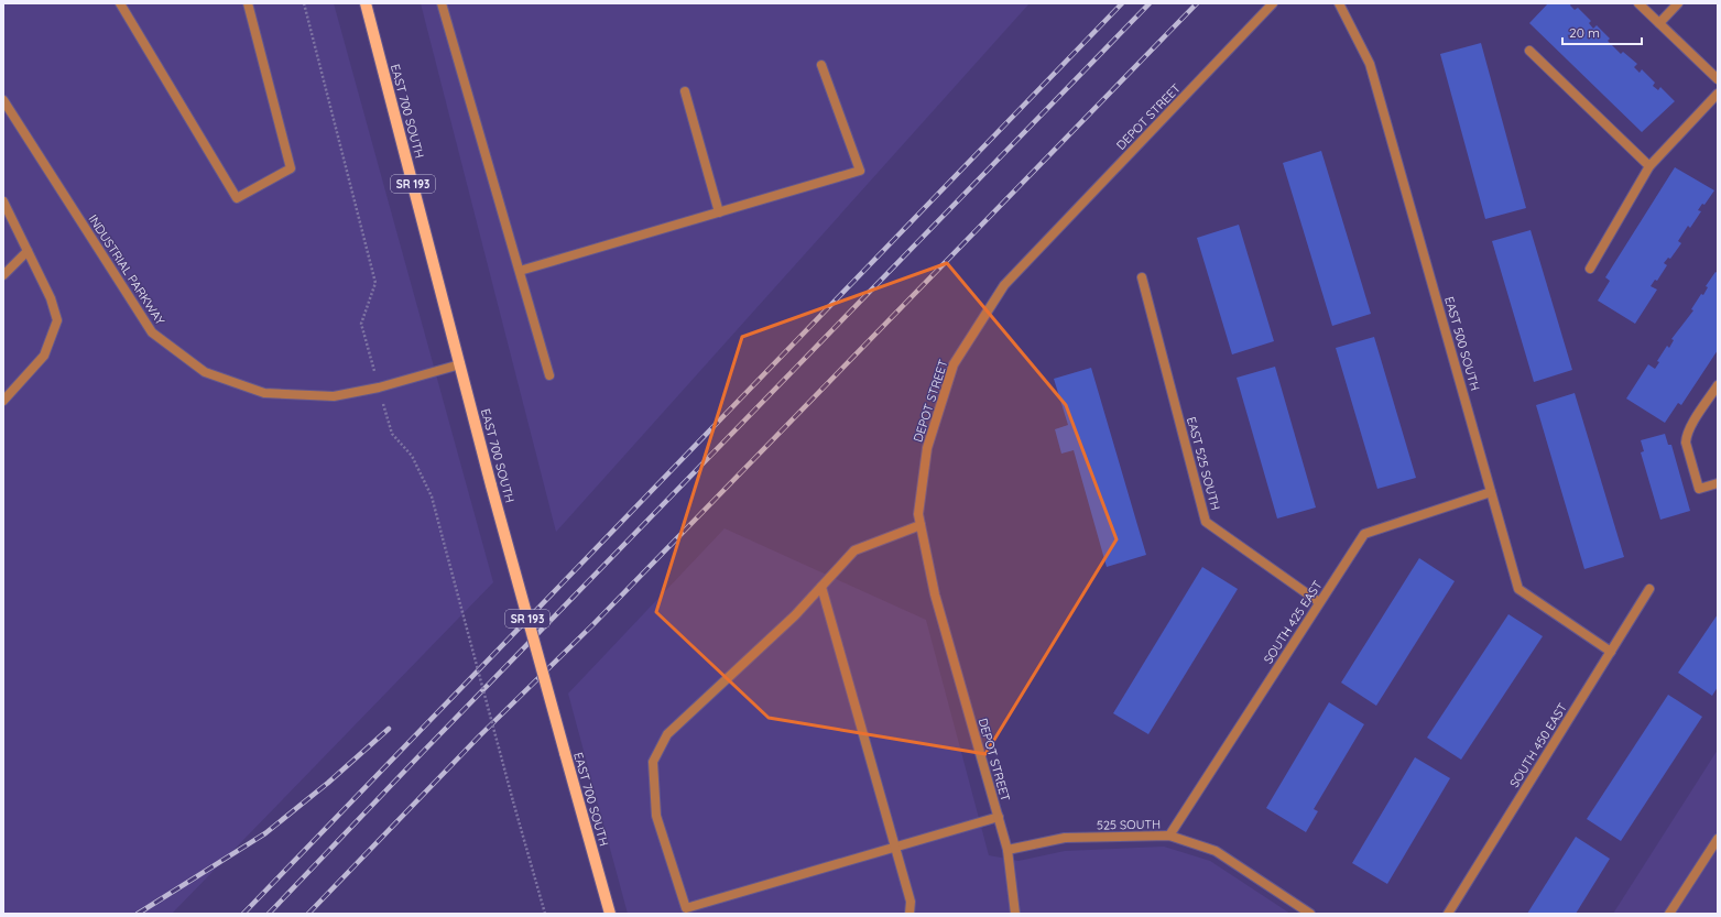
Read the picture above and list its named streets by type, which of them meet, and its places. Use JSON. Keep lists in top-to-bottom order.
{
  "streets": {
    "main road": ["EAST 700 SOUTH", "SR 193"],
    "street": [
      "DEPOT STREET",
      "INDUSTRIAL PARKWAY",
      "EAST 500 SOUTH",
      "EAST 525 SOUTH",
      "SOUTH 425 EAST",
      "SOUTH 450 EAST",
      "525 SOUTH"
    ]
  },
  "crossings": [
    ["EAST 700 SOUTH", "INDUSTRIAL PARKWAY"],
    ["DEPOT STREET", "525 SOUTH"],
    ["EAST 500 SOUTH", "SOUTH 425 EAST"],
    ["EAST 500 SOUTH", "SOUTH 450 EAST"],
    ["EAST 525 SOUTH", "SOUTH 425 EAST"],
    ["SOUTH 425 EAST", "525 SOUTH"]
  ],
  "scale_bar": "20 m"
}
